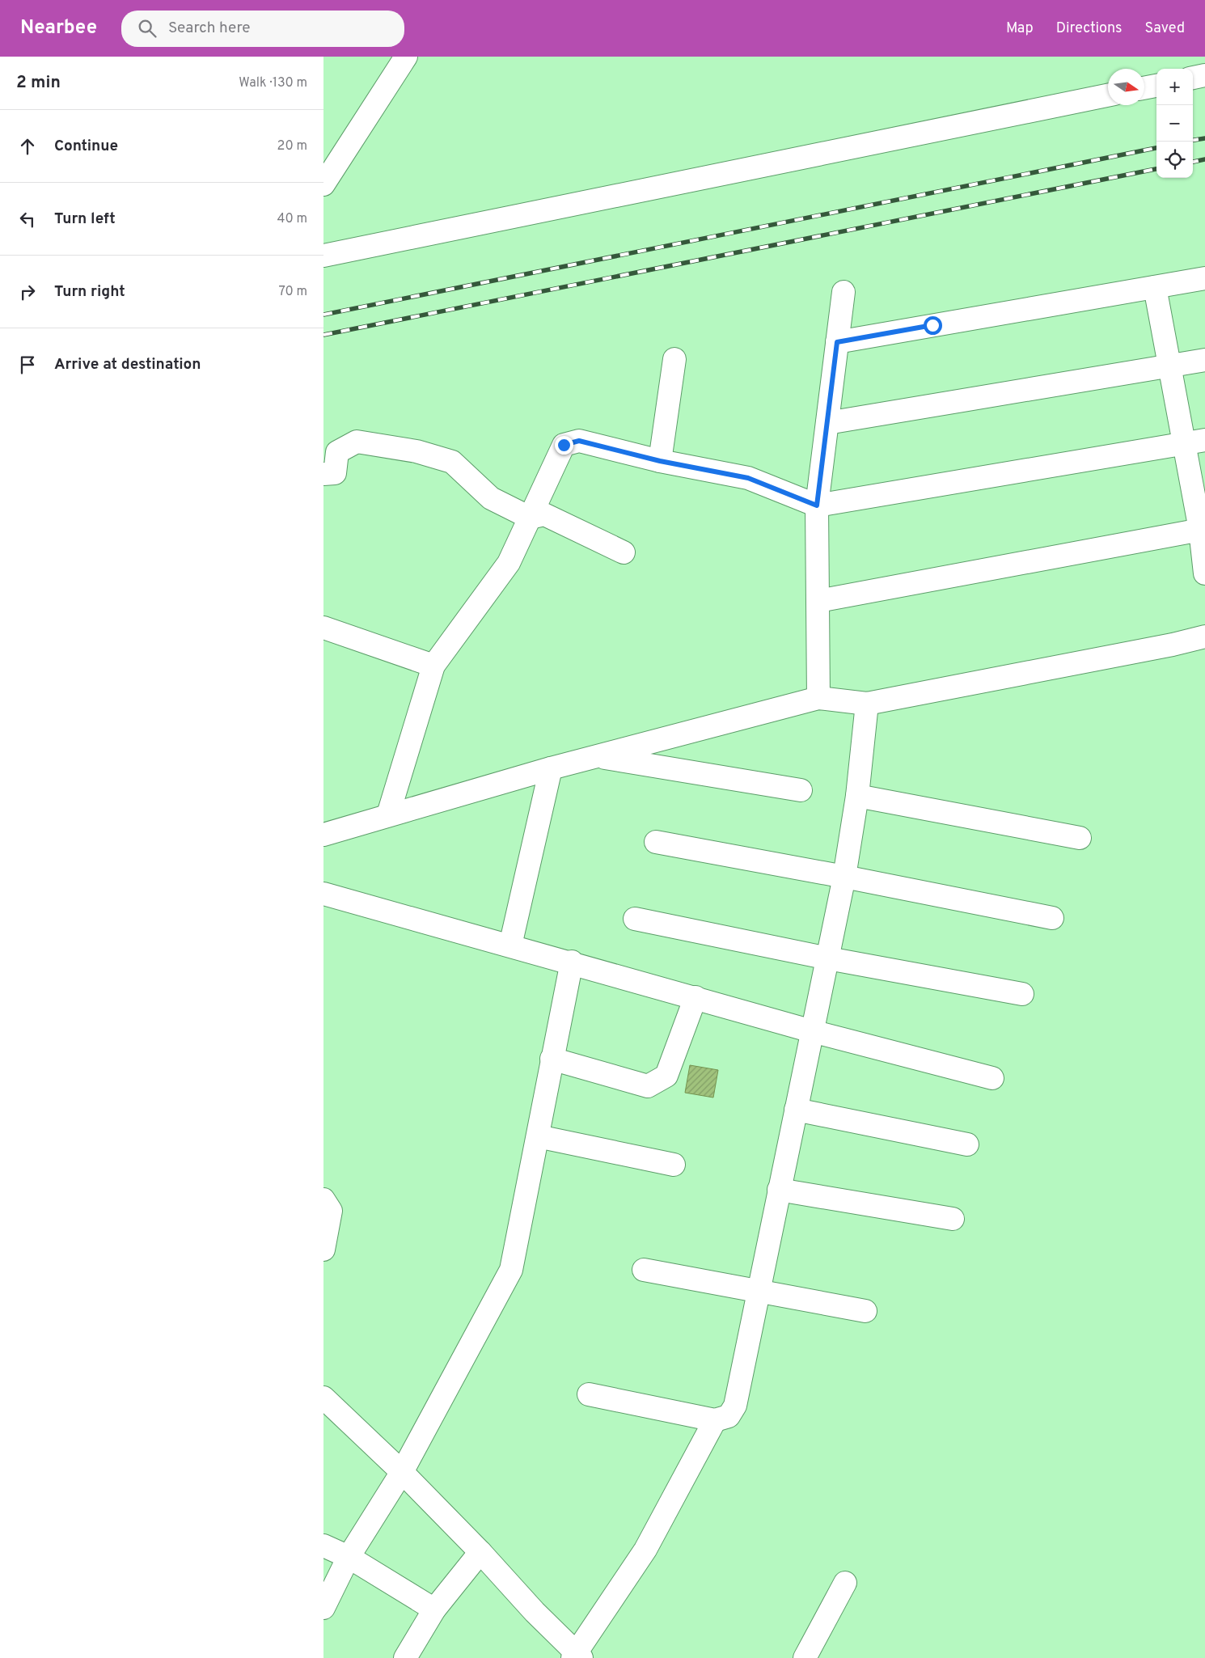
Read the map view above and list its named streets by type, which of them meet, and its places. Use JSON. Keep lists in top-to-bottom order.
{
  "north": "right",
  "page": {
    "header": "Nearbee",
    "search": "Search here",
    "nav": ["Map", "Directions", "Saved"],
    "heading": ["2 min", "Walk · 130 m"],
    "map_buttons": ["+", "−"],
    "list": [
      ["Continue", "20 m"],
      ["Turn left", "40 m"],
      ["Turn right", "70 m"],
      "Arrive at destination"
    ]
  }
}
